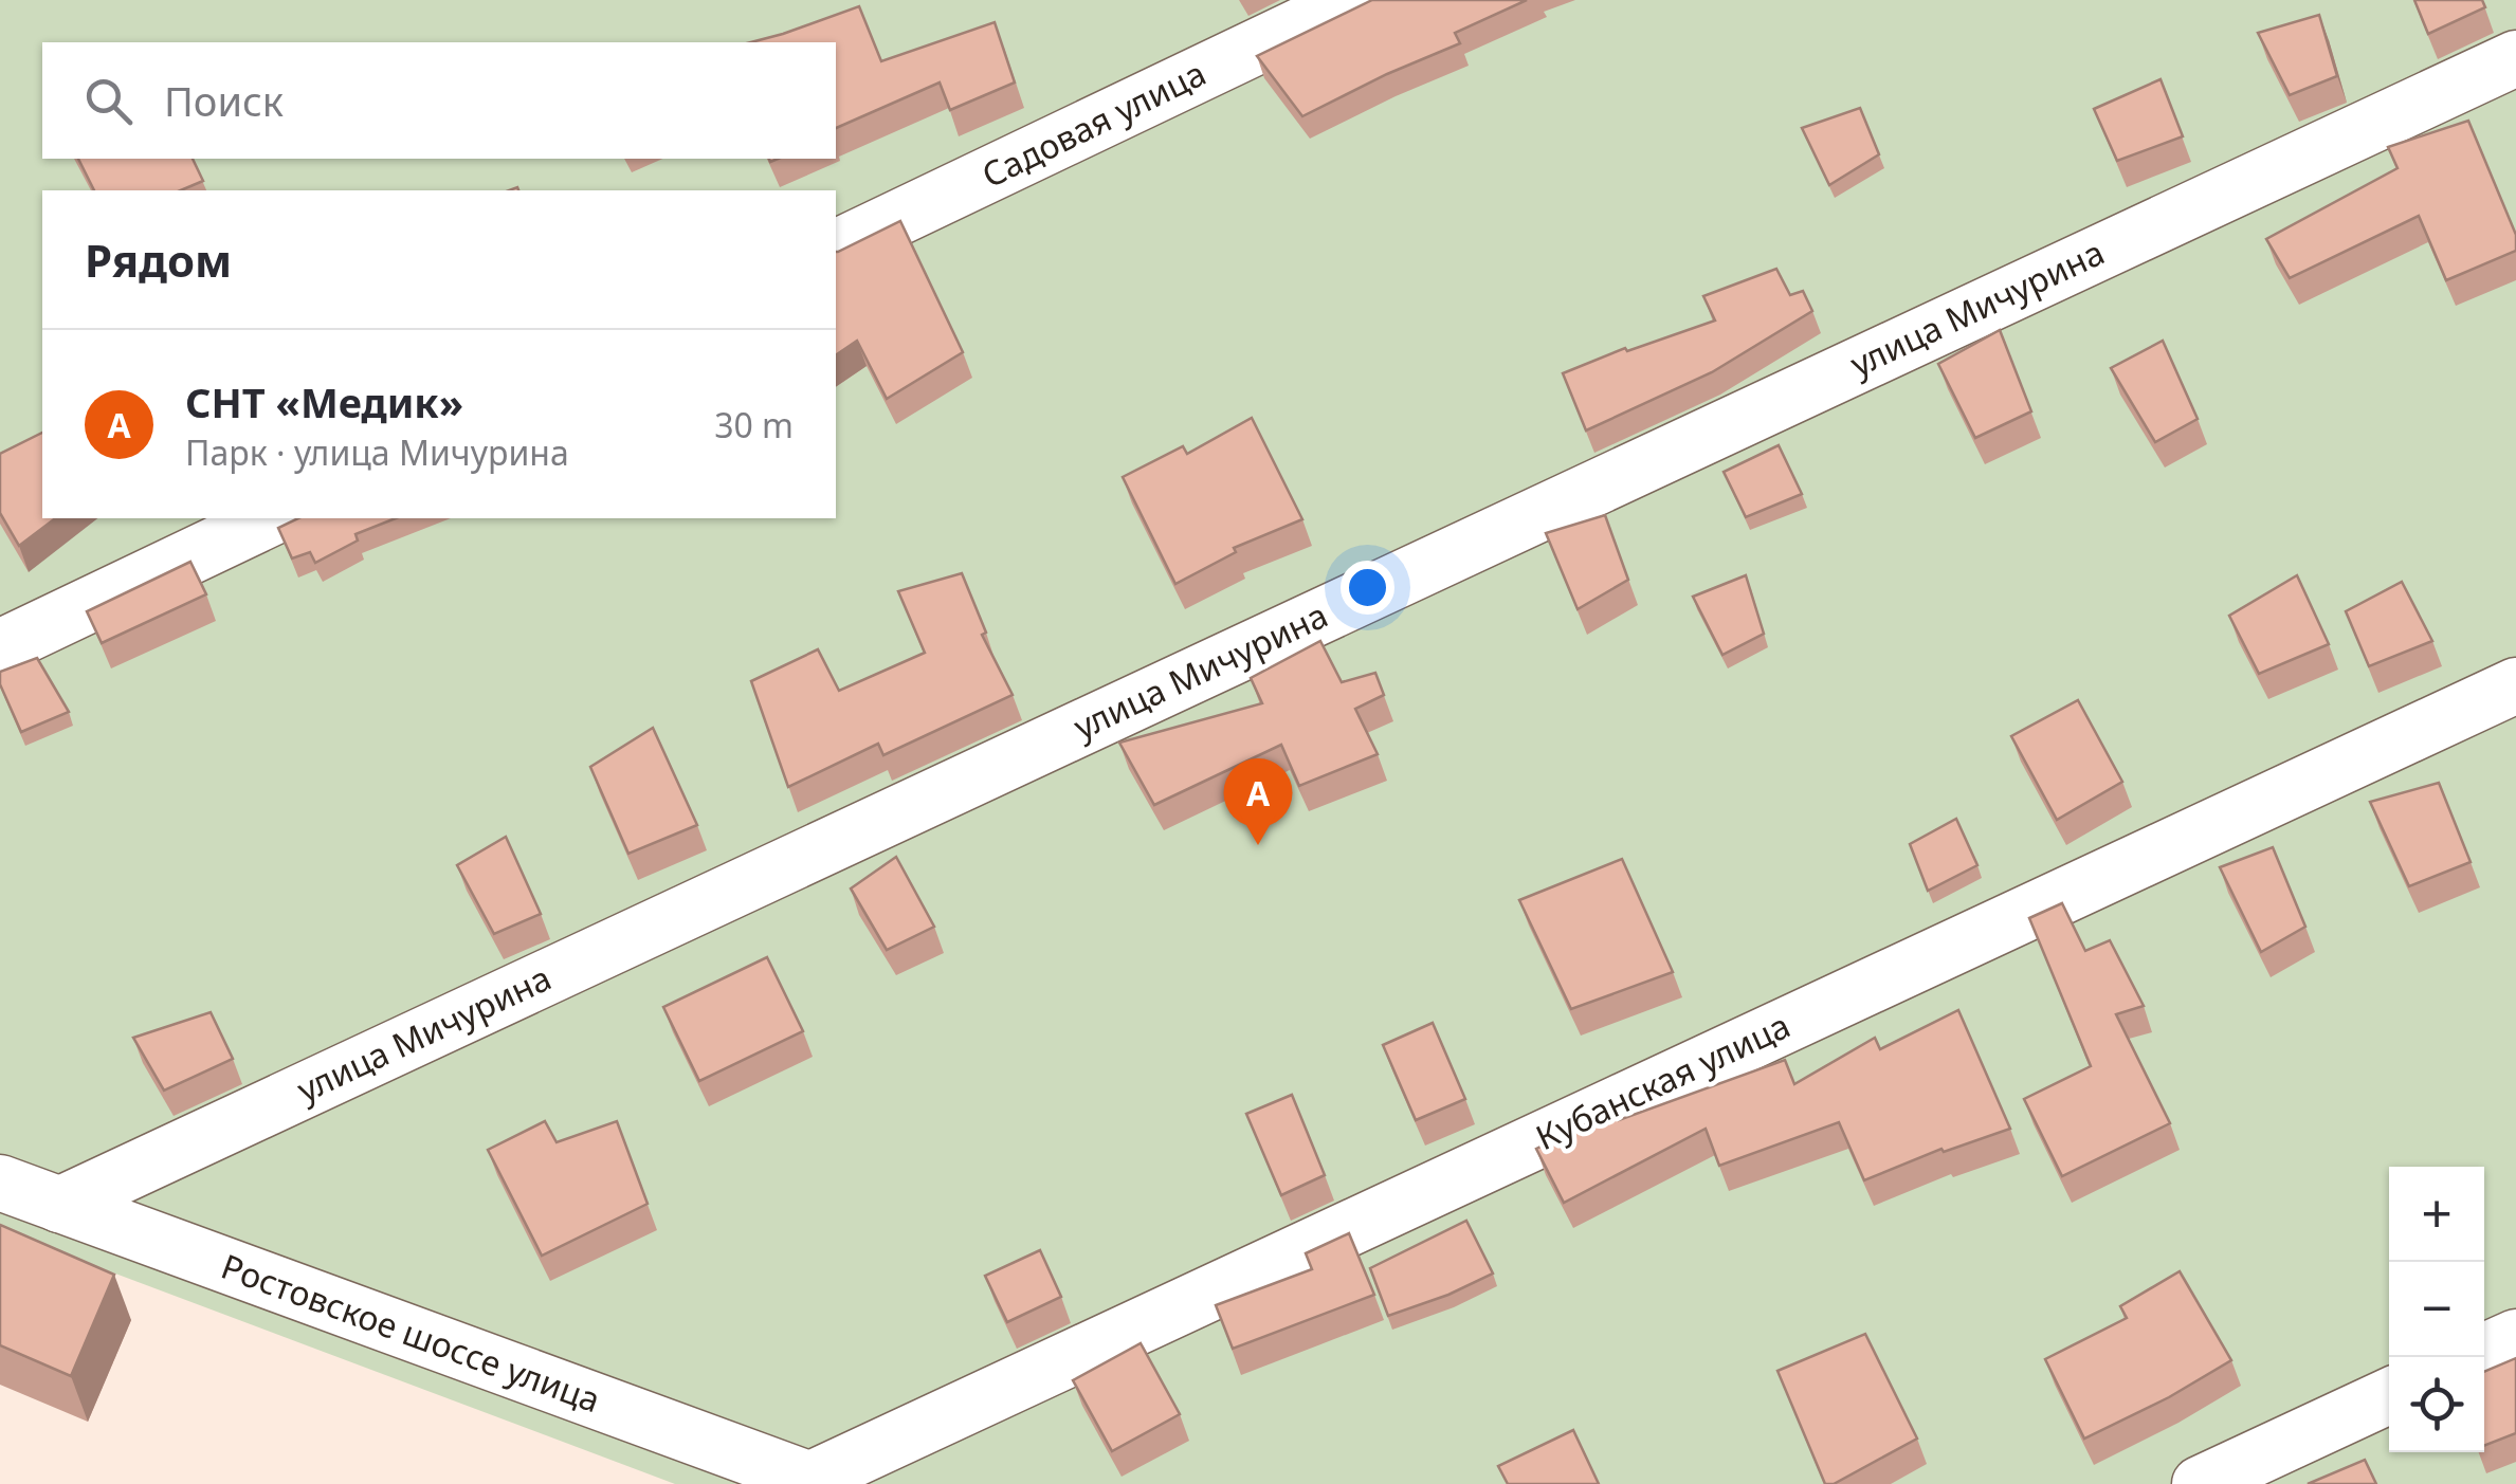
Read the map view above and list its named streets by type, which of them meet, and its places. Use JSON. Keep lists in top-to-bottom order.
{
  "streets": {
    "street": [
      "Садовая улица",
      "улица Мичурина",
      "Кубанская улица",
      "Ростовское шоссе улица"
    ]
  },
  "crossings": [
    ["улица Мичурина", "Ростовское шоссе улица"],
    ["Кубанская улица", "Ростовское шоссе улица"]
  ],
  "page": {
    "search": "Поиск",
    "heading": "Рядом",
    "list": [
      {
        "mark": "A",
        "name": "СНТ «Медик»",
        "note": "Парк · улица Мичурина",
        "value": "30 m"
      }
    ],
    "pins": "A",
    "map_buttons": ["+", "−"]
  }
}
